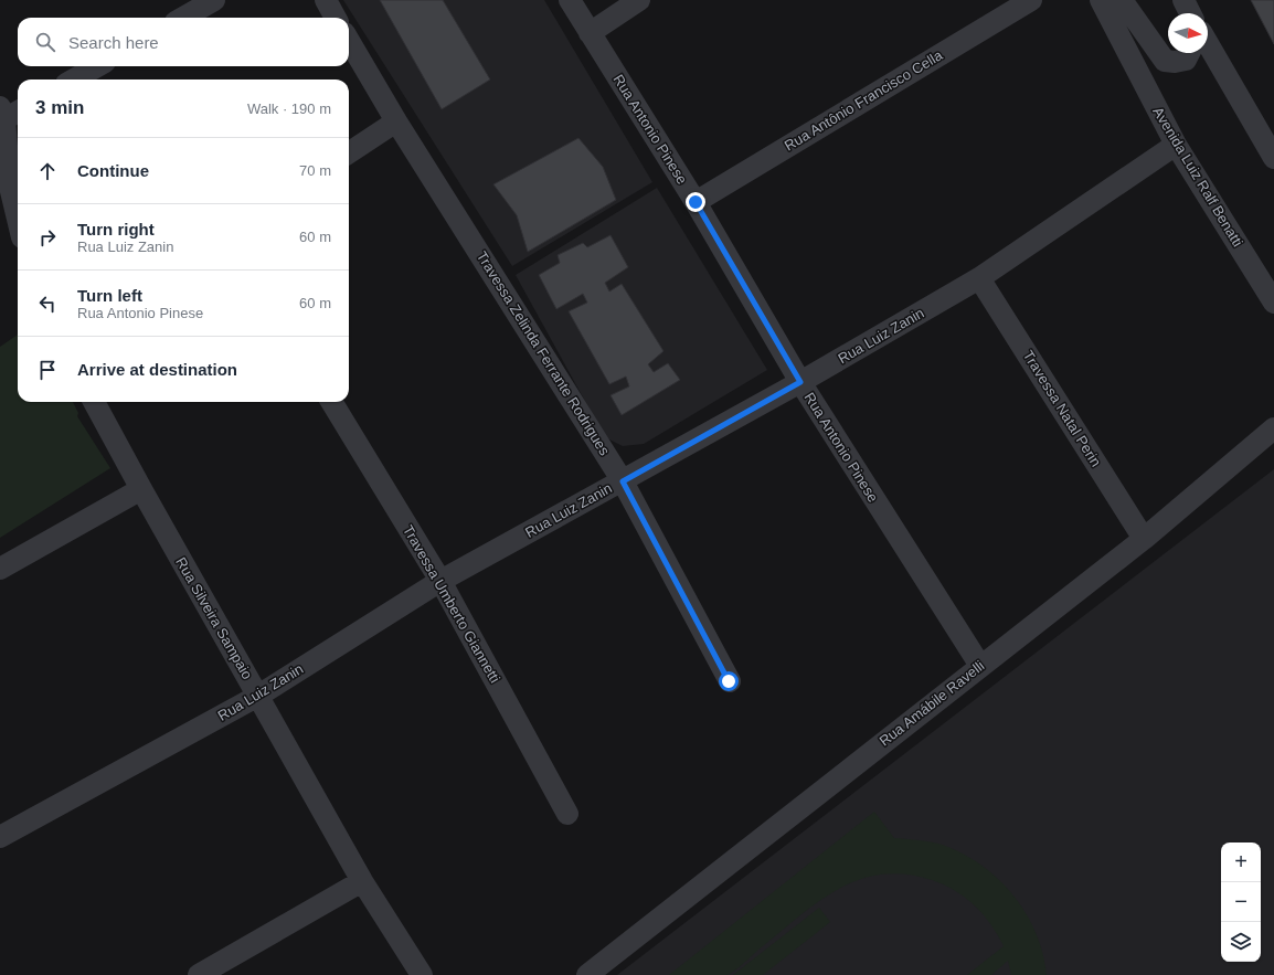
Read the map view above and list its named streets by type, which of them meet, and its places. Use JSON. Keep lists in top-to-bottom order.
{
  "streets": {
    "street": [
      "Rua Antônio Francisco Cella",
      "Rua Antonio Pinese",
      "Avenida Luiz Ralf Benatti",
      "Rua Luiz Zanin",
      "Travessa Zelinda Ferrante Rodrigues",
      "Travessa Natal Perin",
      "Travessa Umberto Giannetti",
      "Rua Silveira Sampaio",
      "Rua Amábile Ravelli"
    ]
  },
  "crossings": [
    ["Rua Antônio Francisco Cella", "Rua Antonio Pinese"],
    ["Rua Antonio Pinese", "Rua Luiz Zanin"],
    ["Rua Antonio Pinese", "Rua Amábile Ravelli"],
    ["Avenida Luiz Ralf Benatti", "Rua Luiz Zanin"],
    ["Rua Luiz Zanin", "Travessa Zelinda Ferrante Rodrigues"],
    ["Rua Luiz Zanin", "Travessa Natal Perin"],
    ["Rua Luiz Zanin", "Travessa Umberto Giannetti"],
    ["Rua Luiz Zanin", "Rua Silveira Sampaio"],
    ["Travessa Natal Perin", "Rua Amábile Ravelli"]
  ],
  "north": "right",
  "page": {
    "search": "Search here",
    "heading": ["3 min", "Walk · 190 m"],
    "list": [
      ["Continue", "70 m"],
      ["Turn right", "Rua Luiz Zanin", "60 m"],
      ["Turn left", "Rua Antonio Pinese", "60 m"],
      "Arrive at destination"
    ],
    "map_buttons": ["+", "−"]
  }
}
